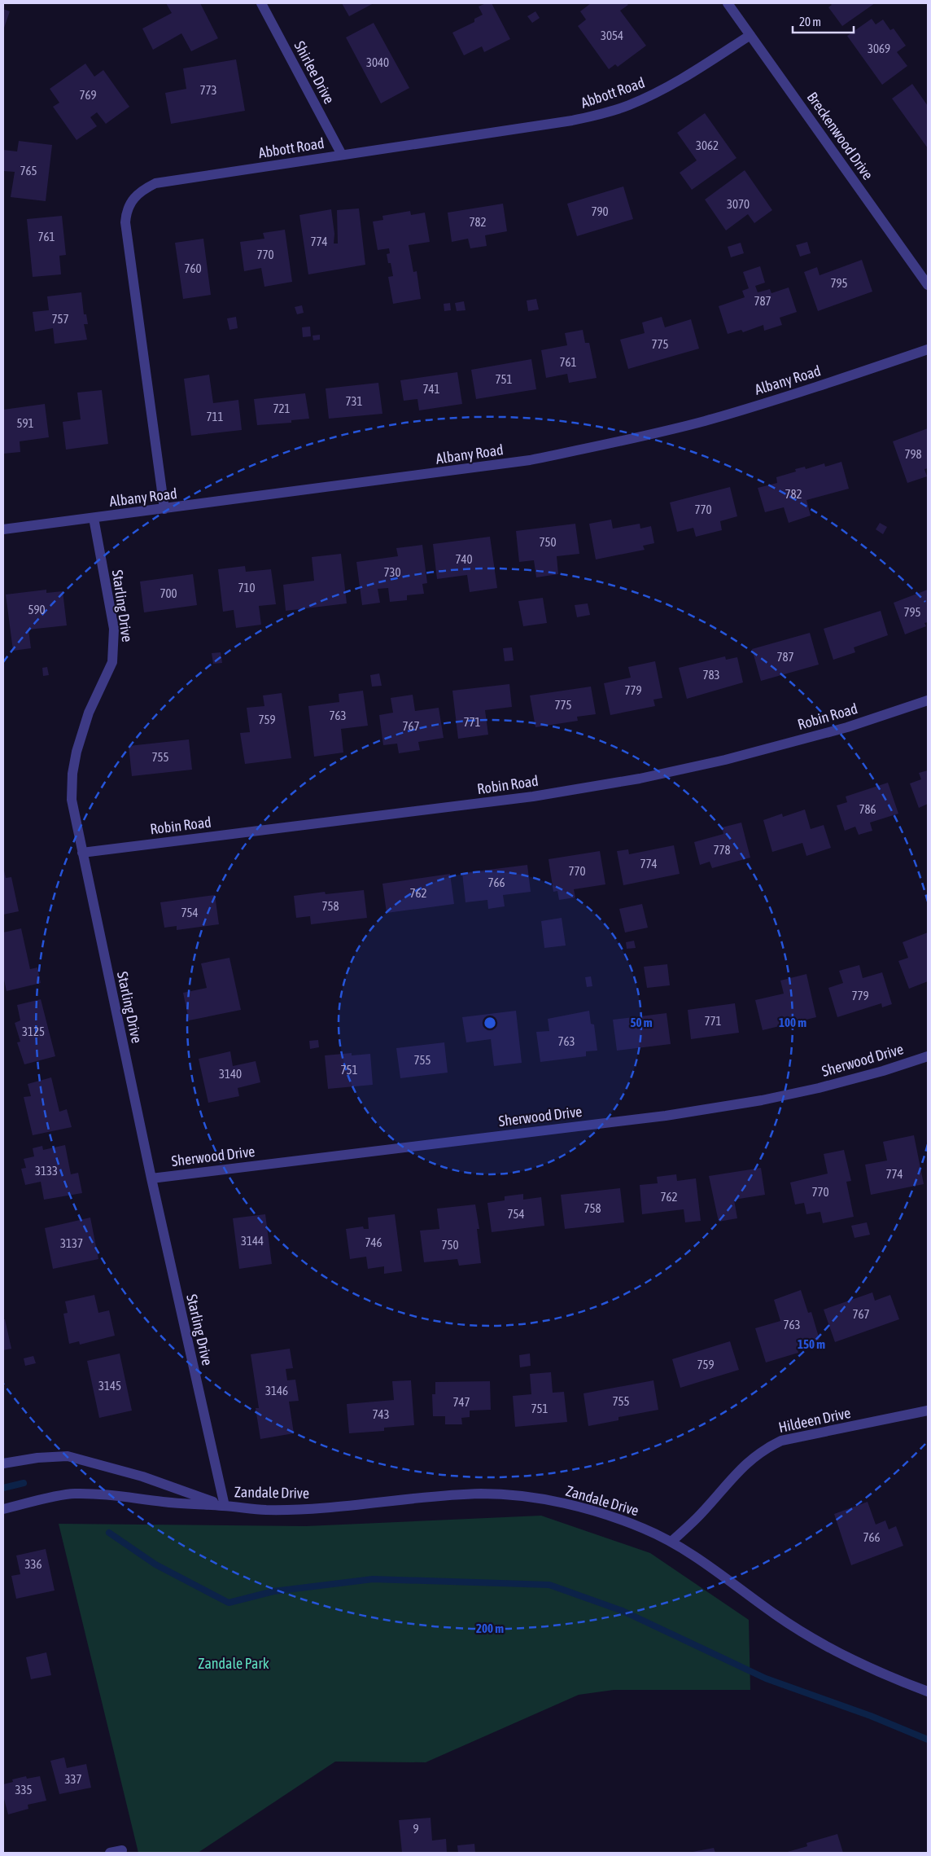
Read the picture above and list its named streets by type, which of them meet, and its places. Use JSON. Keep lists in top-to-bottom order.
{
  "streets": {
    "street": [
      "Shirlee Drive",
      "Abbott Road",
      "Breckenwood Drive",
      "Albany Road",
      "Starling Drive",
      "Robin Road",
      "Sherwood Drive",
      "Hildeen Drive",
      "Zandale Drive"
    ]
  },
  "crossings": [
    ["Shirlee Drive", "Abbott Road"],
    ["Abbott Road", "Breckenwood Drive"],
    ["Abbott Road", "Albany Road"],
    ["Albany Road", "Starling Drive"],
    ["Starling Drive", "Robin Road"],
    ["Starling Drive", "Sherwood Drive"],
    ["Starling Drive", "Zandale Drive"],
    ["Hildeen Drive", "Zandale Drive"]
  ],
  "parks": ["Zandale Park"],
  "house_numbers": [
    "3054",
    "3069",
    "3040",
    "773",
    "769",
    "3062",
    "765",
    "3070",
    "790",
    "782",
    "761",
    "774",
    "770",
    "760",
    "795",
    "787",
    "757",
    "775",
    "761",
    "751",
    "741",
    "731",
    "721",
    "711",
    "591",
    "798",
    "782",
    "770",
    "750",
    "740",
    "730",
    "710",
    "700",
    "590",
    "795",
    "787",
    "783",
    "779",
    "775",
    "763",
    "759",
    "771",
    "767",
    "755",
    "786",
    "778",
    "774",
    "770",
    "766",
    "762",
    "758",
    "754",
    "779",
    "771",
    "3125",
    "763",
    "755",
    "751",
    "3140",
    "3133",
    "774",
    "770",
    "762",
    "758",
    "754",
    "3144",
    "746",
    "3137",
    "750",
    "767",
    "763",
    "759",
    "3145",
    "3146",
    "755",
    "747",
    "751",
    "743",
    "766",
    "336",
    "337",
    "335",
    "9"
  ],
  "scale_bar": "20 m",
  "rings": [
    "50 m",
    "100 m",
    "150 m",
    "200 m"
  ]
}
